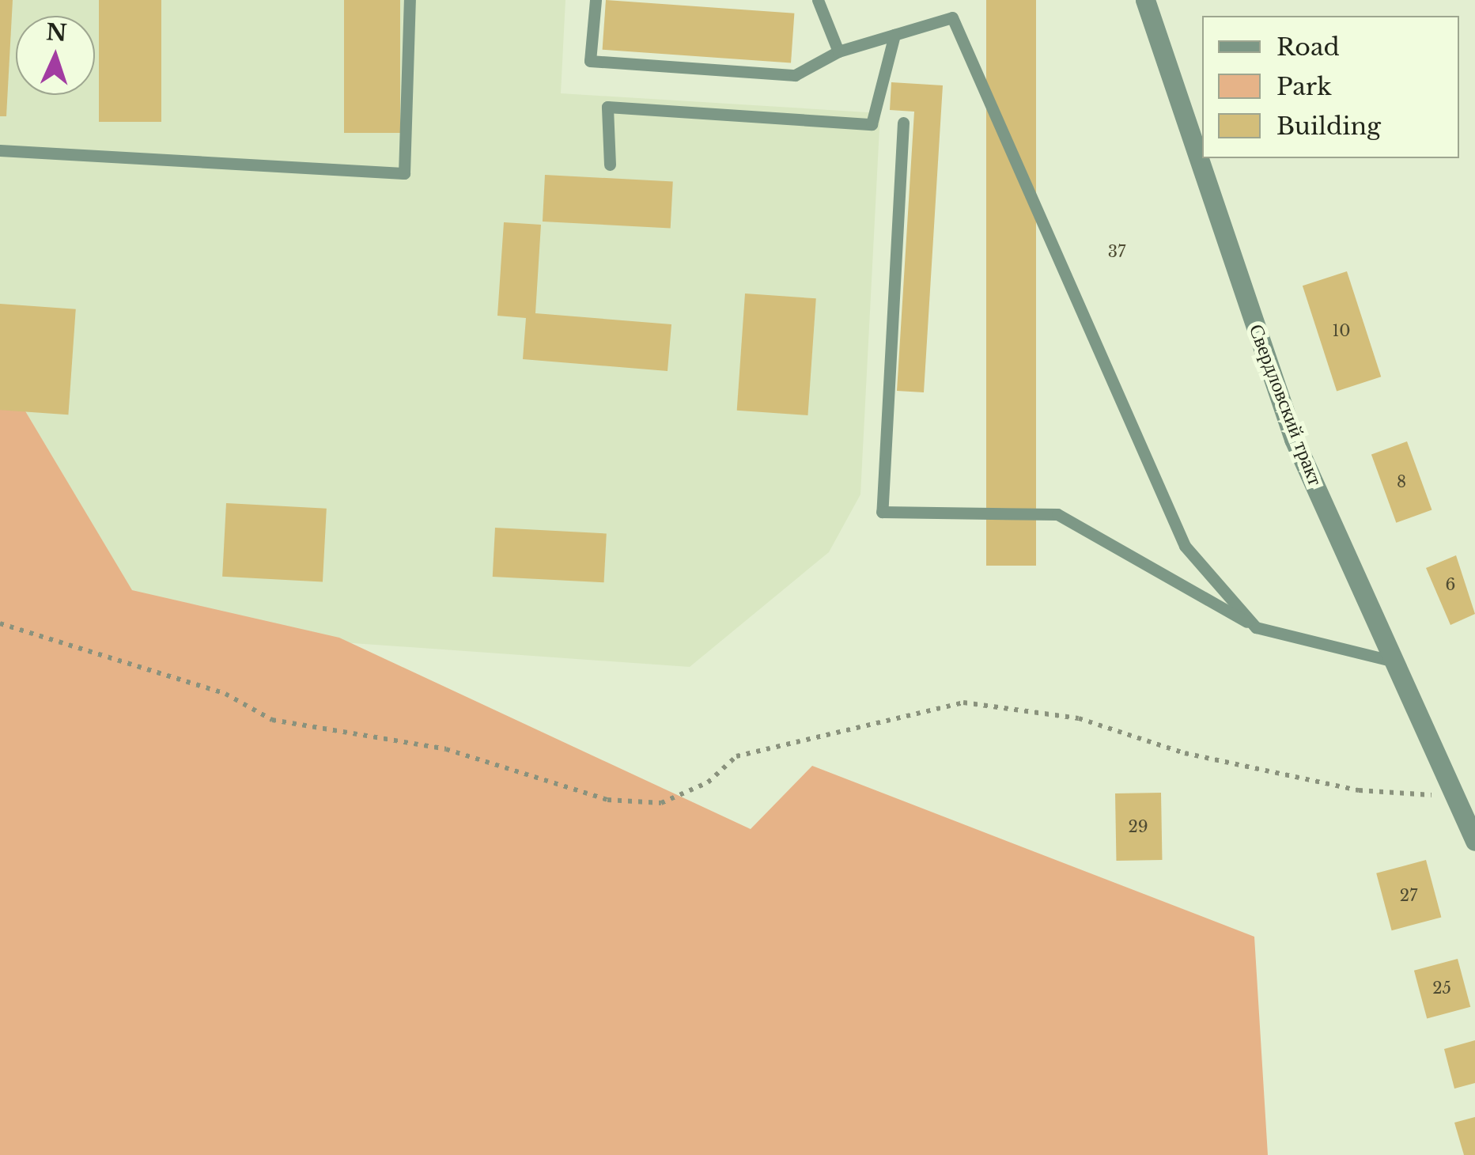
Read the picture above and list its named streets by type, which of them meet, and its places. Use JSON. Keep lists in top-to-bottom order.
{
  "streets": {
    "street": ["Свердловский тракт"]
  },
  "house_numbers": [
    "37",
    "10",
    "8",
    "6",
    "29",
    "27",
    "25"
  ],
  "legend": ["Road", "Park", "Building"],
  "north": "top"
}
